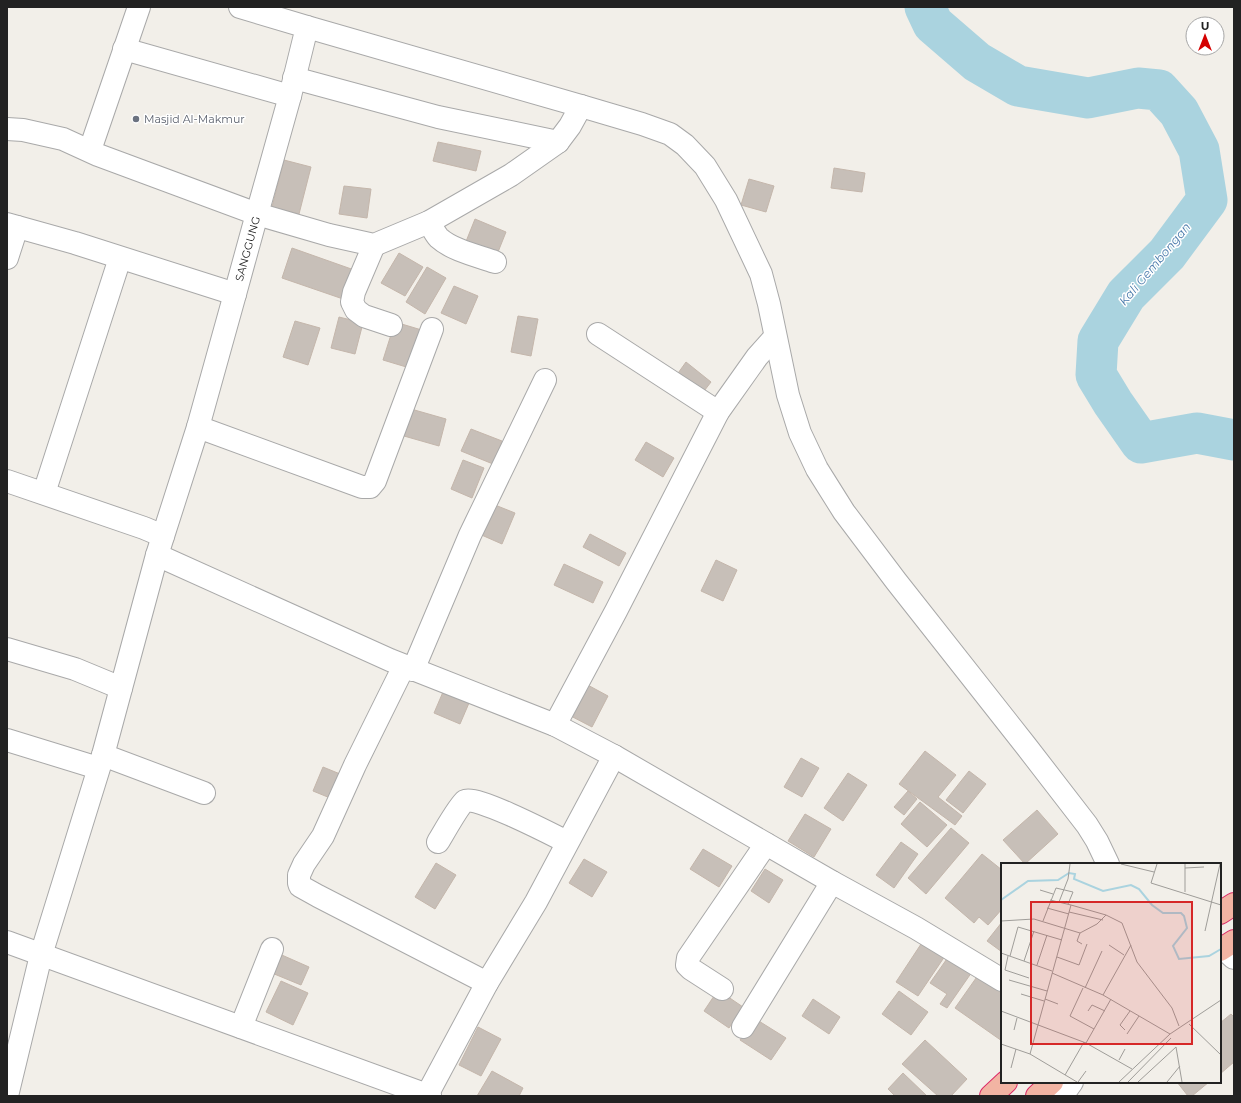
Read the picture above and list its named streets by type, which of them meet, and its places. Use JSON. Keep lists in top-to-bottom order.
{
  "streets": {
    "street": ["SANGGUNG"]
  },
  "water": ["Kali Gembongan"],
  "places": ["Masjid Al-Makmur"],
  "north": "top"
}
